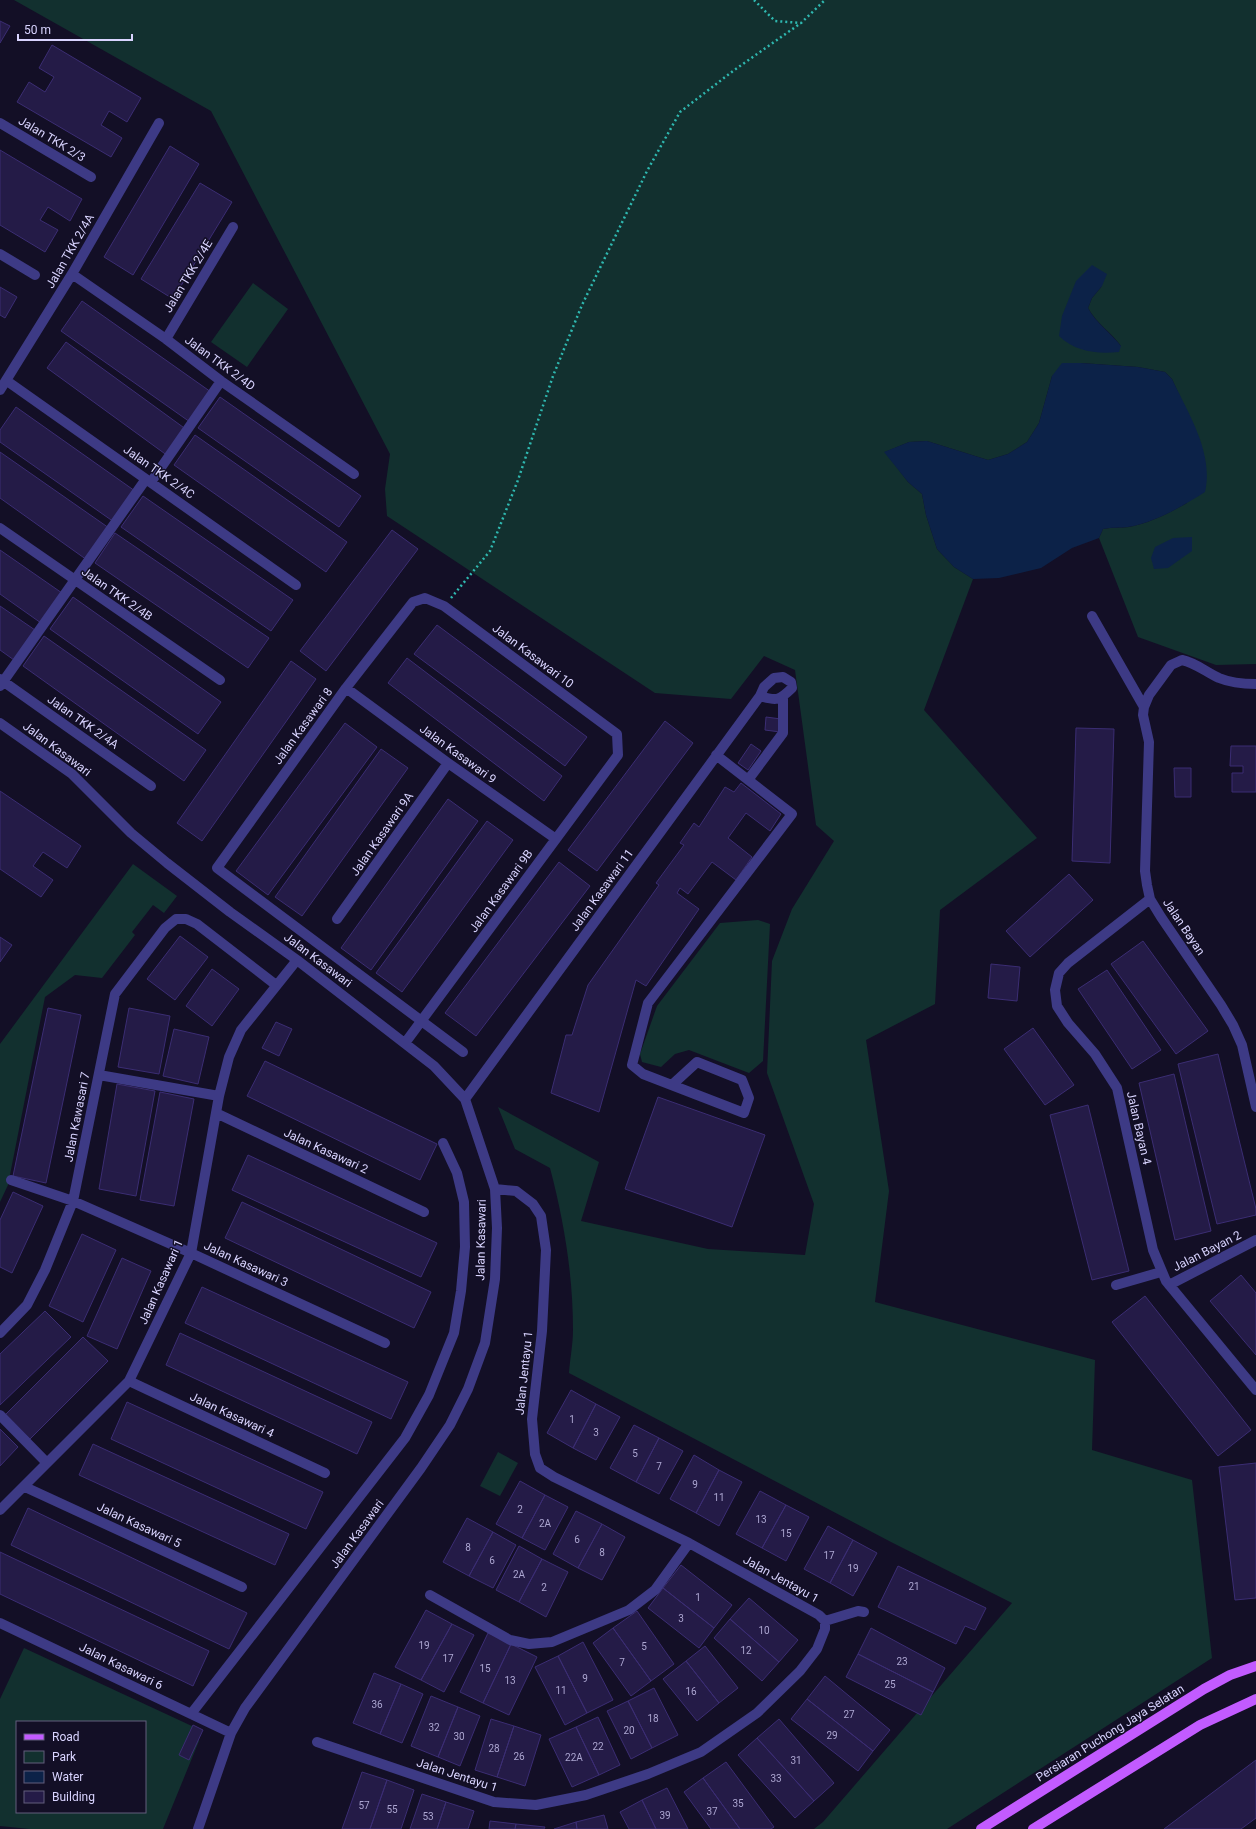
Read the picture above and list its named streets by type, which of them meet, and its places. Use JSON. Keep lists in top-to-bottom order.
{
  "streets": {
    "main road": ["Persiaran Puchong Jaya Selatan"],
    "street": [
      "Jalan TKK 2/3",
      "Jalan TKK 2/4A",
      "Jalan TKK 2/4E",
      "Jalan TKK 2/4D",
      "Jalan TKK 2/4C",
      "Jalan TKK 2/4B",
      "Jalan Kasawari 10",
      "Jalan Kasawari 8",
      "Jalan Kasawari",
      "Jalan Kasawari 9",
      "Jalan Kasawari 9A",
      "Jalan Kasawari 11",
      "Jalan Kasawari 9B",
      "Jalan Bayan",
      "Jalan Kawasari 7",
      "Jalan Bayan 4",
      "Jalan Kasawari 2",
      "Jalan Bayan 2",
      "Jalan Kasawari 3",
      "Jalan Kasawari 1",
      "Jalan Jentayu 1",
      "Jalan Kasawari 4",
      "Jalan Kasawari 5",
      "Jalan Kasawari 6"
    ]
  },
  "crossings": [
    ["Jalan TKK 2/4A", "Jalan TKK 2/4D"],
    ["Jalan TKK 2/4A", "Jalan TKK 2/4C"],
    ["Jalan TKK 2/4E", "Jalan TKK 2/4D"],
    ["Jalan Kasawari 10", "Jalan Kasawari 8"],
    ["Jalan Kasawari 10", "Jalan Kasawari 9B"],
    ["Jalan Kasawari 8", "Jalan Kasawari 9"],
    ["Jalan Kasawari 8", "Jalan Kasawari 9B"],
    ["Jalan Kasawari", "Jalan Kasawari 11"],
    ["Jalan Kasawari", "Jalan Kasawari 9B"],
    ["Jalan Kasawari", "Jalan Kasawari 1"],
    ["Jalan Kasawari", "Jalan Jentayu 1"],
    ["Jalan Kasawari", "Jalan Kasawari 6"],
    ["Jalan Kasawari 9", "Jalan Kasawari 9A"],
    ["Jalan Kasawari 9", "Jalan Kasawari 9B"],
    ["Jalan Bayan", "Jalan Bayan 4"],
    ["Jalan Kawasari 7", "Jalan Kasawari 3"],
    ["Jalan Kawasari 7", "Jalan Kasawari 1"],
    ["Jalan Bayan 4", "Jalan Bayan 2"],
    ["Jalan Kasawari 2", "Jalan Kasawari 1"],
    ["Jalan Kasawari 3", "Jalan Kasawari 1"],
    ["Jalan Kasawari 1", "Jalan Kasawari 4"],
    ["Jalan Kasawari 1", "Jalan Kasawari 5"]
  ],
  "house_numbers": [
    "1",
    "3",
    "5",
    "7",
    "9",
    "11",
    "2",
    "13",
    "2A",
    "15",
    "6",
    "8",
    "8",
    "17",
    "6",
    "19",
    "2A",
    "21",
    "2",
    "1",
    "3",
    "10",
    "19",
    "5",
    "12",
    "17",
    "23",
    "7",
    "15",
    "9",
    "13",
    "25",
    "11",
    "16",
    "36",
    "27",
    "18",
    "32",
    "20",
    "29",
    "30",
    "22",
    "28",
    "26",
    "22A",
    "31",
    "33",
    "35",
    "57",
    "55",
    "37",
    "39",
    "53"
  ],
  "legend": [
    "Road",
    "Park",
    "Water",
    "Building"
  ],
  "scale_bar": "50 m"
}
